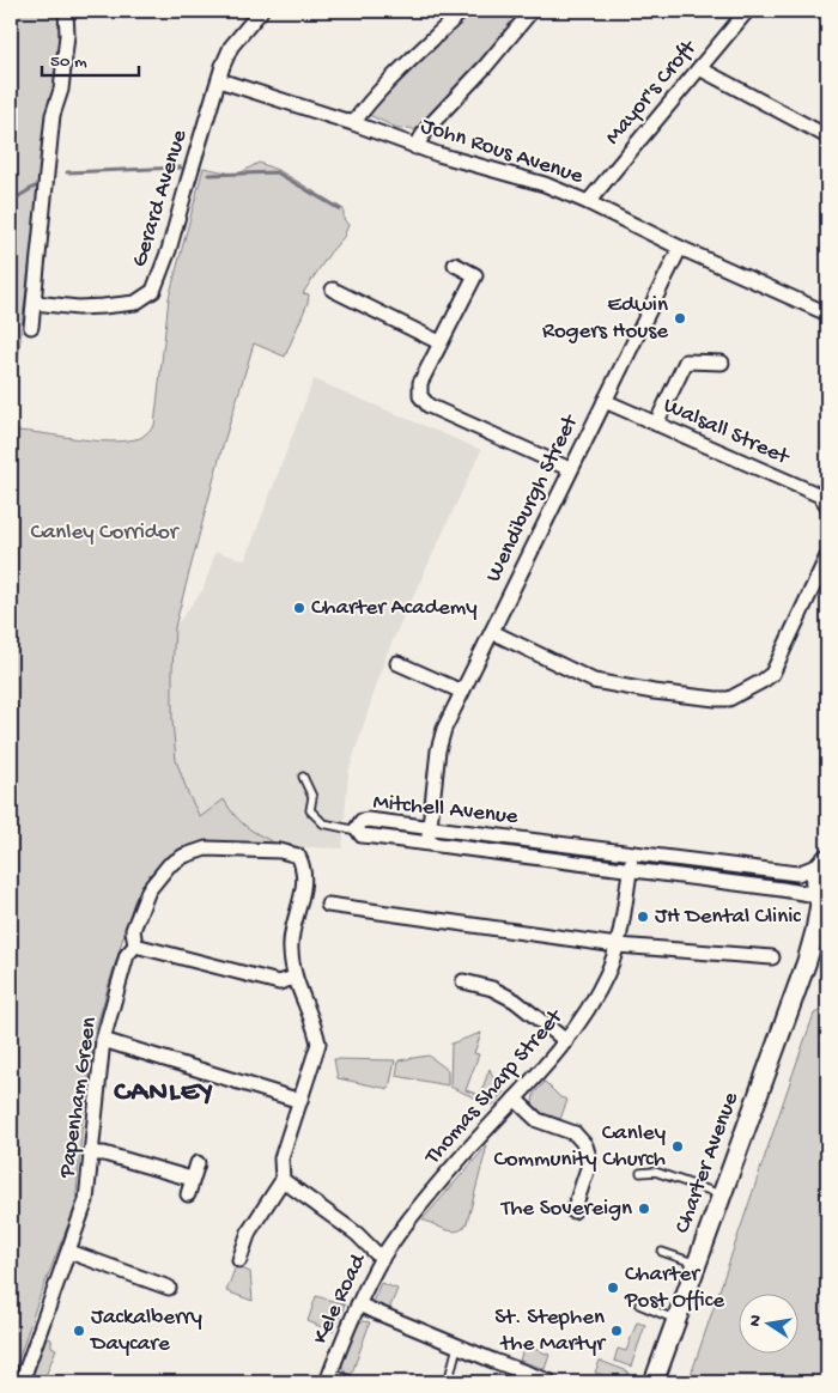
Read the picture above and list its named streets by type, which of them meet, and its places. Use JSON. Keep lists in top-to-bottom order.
{
  "streets": {
    "street": [
      "Mayor's Croft",
      "John Rous Avenue",
      "Gerard Avenue",
      "Walsall Street",
      "Wendiburgh Street",
      "Mitchell Avenue",
      "Thomas Sharp Street",
      "Papenham Green",
      "Charter Avenue",
      "Kele Road"
    ]
  },
  "crossings": [
    ["Mayor's Croft", "John Rous Avenue"],
    ["John Rous Avenue", "Gerard Avenue"],
    ["John Rous Avenue", "Wendiburgh Street"],
    ["Walsall Street", "Wendiburgh Street"],
    ["Wendiburgh Street", "Mitchell Avenue"],
    ["Mitchell Avenue", "Thomas Sharp Street"],
    ["Mitchell Avenue", "Charter Avenue"],
    ["Thomas Sharp Street", "Kele Road"]
  ],
  "districts": ["CANLEY"],
  "parks": ["Canley Corridor"],
  "places": [
    "Edwin Rogers House",
    "Charter Academy",
    "JH Dental Clinic",
    "Canley Community Church",
    "The Sovereign",
    "Charter Post Office",
    "Jackalberry Daycare",
    "St. Stephen the Martyr"
  ],
  "scale_bar": "50 m",
  "north": "left"
}
